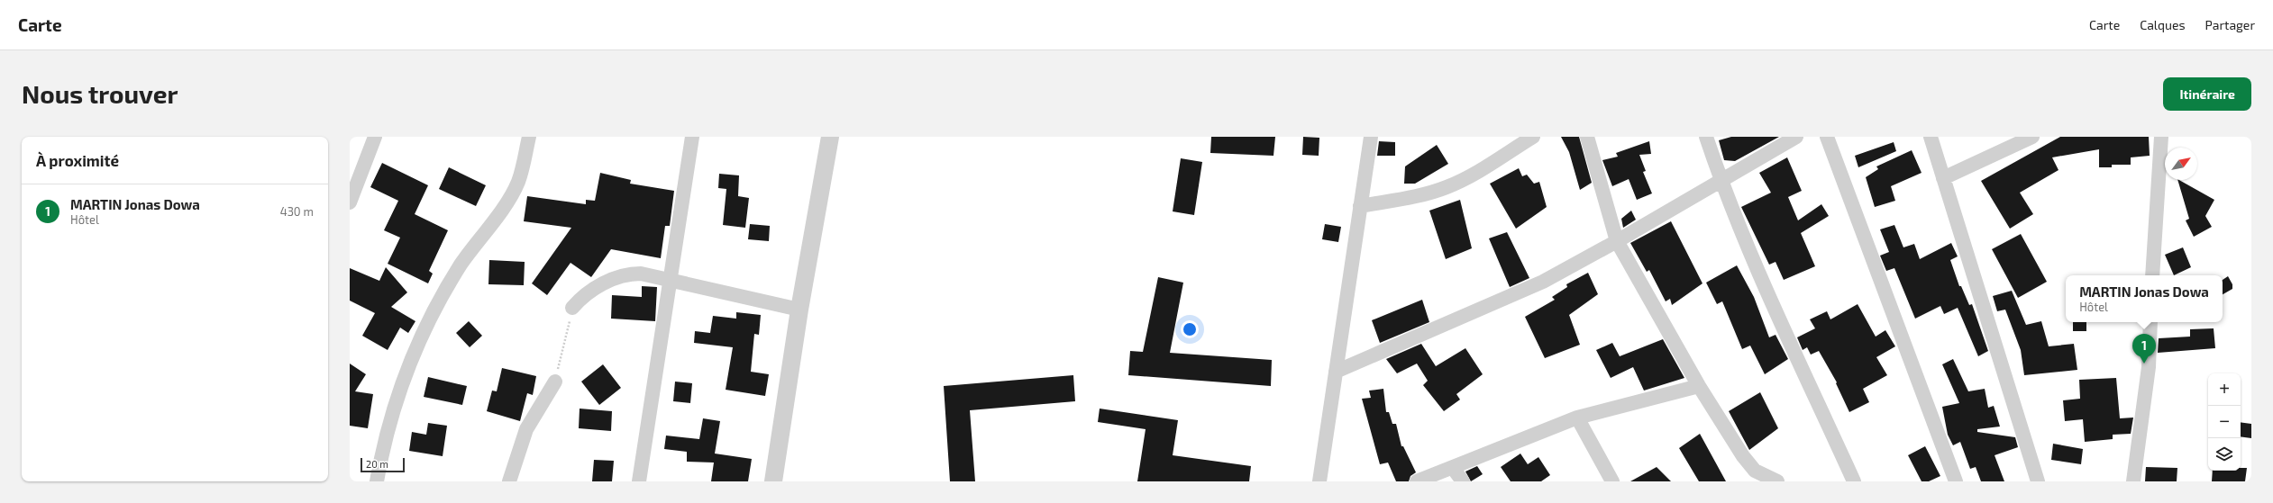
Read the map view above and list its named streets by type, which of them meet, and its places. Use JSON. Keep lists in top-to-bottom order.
{
  "scale_bar": "20 m",
  "north": "top right",
  "page": {
    "header": "Carte",
    "nav": ["Carte", "Calques", "Partager"],
    "buttons": "Itinéraire",
    "title": "Nous trouver",
    "heading": "À proximité",
    "list": [
      {
        "mark": "1",
        "name": "MARTIN Jonas Dowa",
        "note": "Hôtel",
        "value": "430 m"
      }
    ],
    "popup": ["MARTIN Jonas Dowa", "Hôtel"],
    "pins": "1",
    "map_buttons": ["+", "−"],
    "scale": "20 m"
  }
}
